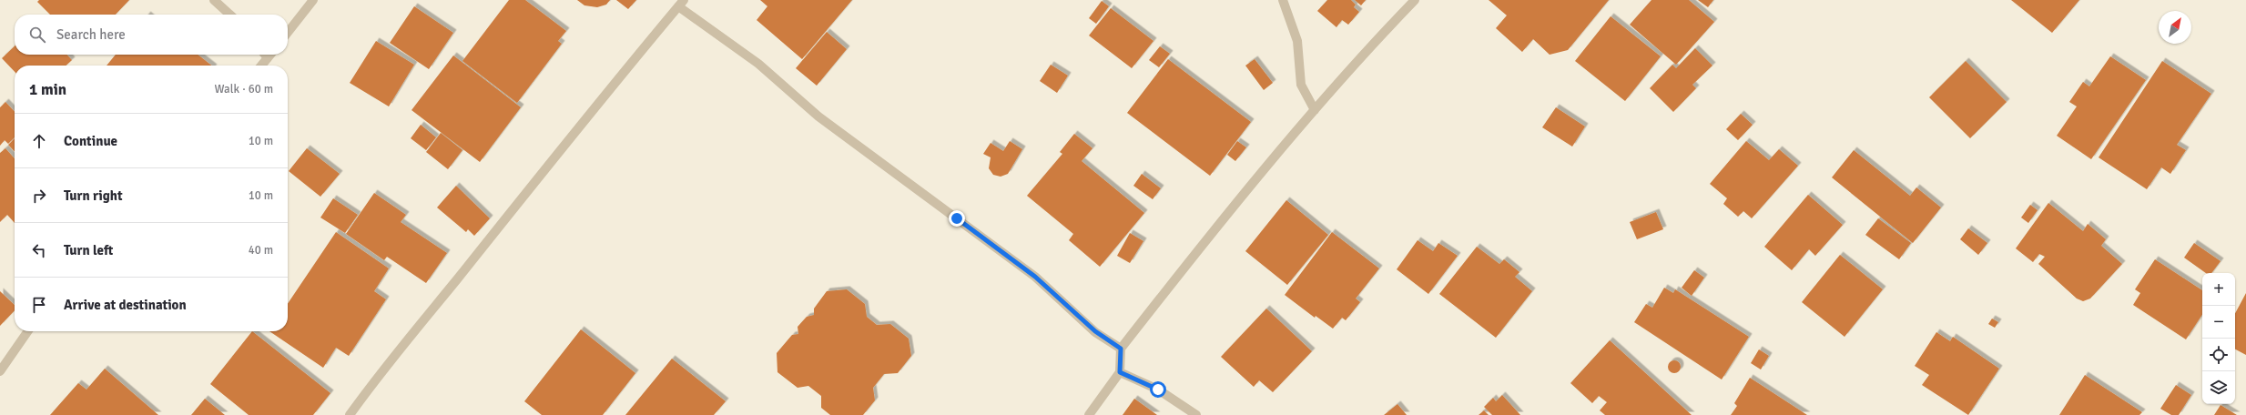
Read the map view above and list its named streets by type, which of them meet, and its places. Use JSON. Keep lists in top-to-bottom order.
{
  "north": "top right",
  "page": {
    "search": "Search here",
    "heading": ["1 min", "Walk · 60 m"],
    "list": [
      ["Continue", "10 m"],
      ["Turn right", "10 m"],
      ["Turn left", "40 m"],
      "Arrive at destination"
    ],
    "map_buttons": ["+", "−"]
  }
}
